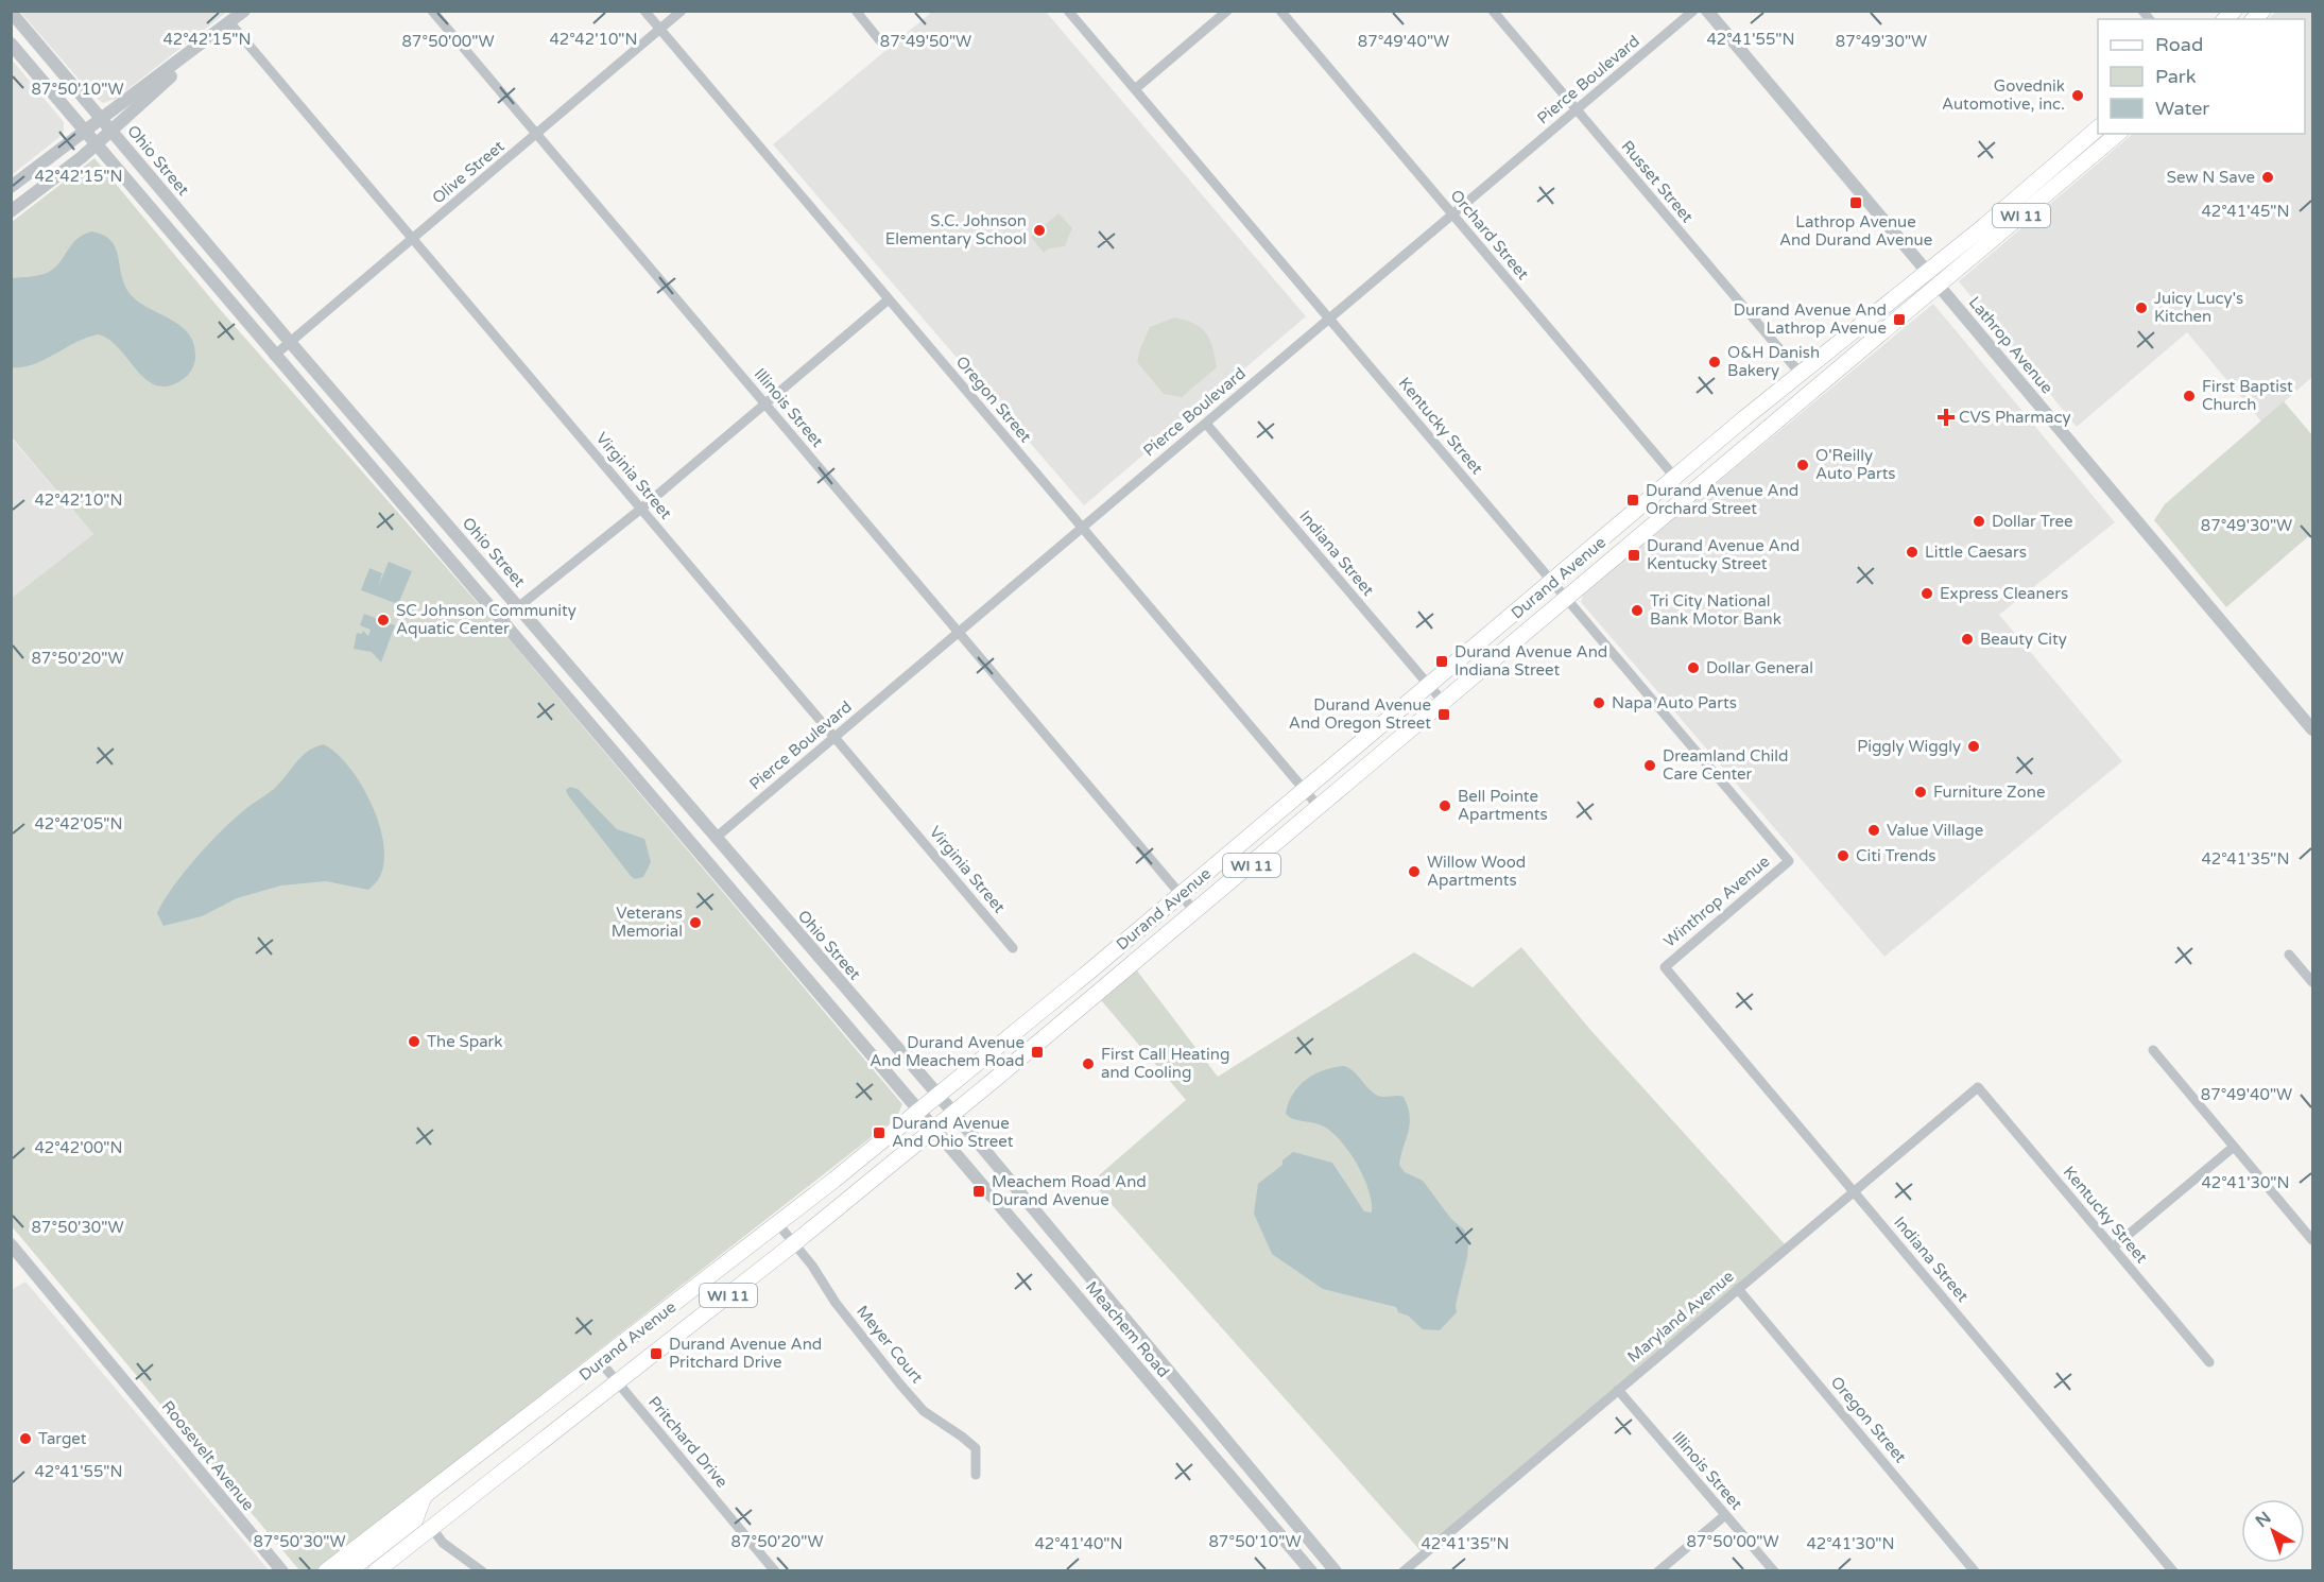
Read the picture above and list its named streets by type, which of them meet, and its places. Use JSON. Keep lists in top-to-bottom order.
{
  "streets": {
    "main road": ["WI 11", "Durand Avenue"],
    "street": [
      "Pierce Boulevard",
      "Ohio Street",
      "Olive Street",
      "Russet Street",
      "Orchard Street",
      "Lathrop Avenue",
      "Oregon Street",
      "Illinois Street",
      "Kentucky Street",
      "Virginia Street",
      "Indiana Street",
      "Winthrop Avenue",
      "Maryland Avenue",
      "Meachem Road",
      "Meyer Court",
      "Pritchard Drive",
      "Roosevelt Avenue"
    ]
  },
  "crossings": [
    ["Pierce Boulevard", "Ohio Street"],
    ["Pierce Boulevard", "Russet Street"],
    ["Pierce Boulevard", "Orchard Street"],
    ["Pierce Boulevard", "Oregon Street"],
    ["Pierce Boulevard", "Illinois Street"],
    ["Pierce Boulevard", "Kentucky Street"],
    ["Pierce Boulevard", "Virginia Street"],
    ["Pierce Boulevard", "Indiana Street"],
    ["Ohio Street", "Olive Street"],
    ["Ohio Street", "Durand Avenue"],
    ["Ohio Street", "Meachem Road"],
    ["Olive Street", "Oregon Street"],
    ["Olive Street", "Illinois Street"],
    ["Olive Street", "Virginia Street"],
    ["Russet Street", "Durand Avenue"],
    ["Orchard Street", "Durand Avenue"],
    ["Lathrop Avenue", "Durand Avenue"],
    ["Oregon Street", "Durand Avenue"],
    ["Oregon Street", "Maryland Avenue"],
    ["Illinois Street", "Durand Avenue"],
    ["Illinois Street", "Maryland Avenue"],
    ["Kentucky Street", "Durand Avenue"],
    ["Kentucky Street", "Winthrop Avenue"],
    ["Kentucky Street", "Maryland Avenue"],
    ["Indiana Street", "Durand Avenue"],
    ["Indiana Street", "Winthrop Avenue"],
    ["Indiana Street", "Maryland Avenue"],
    ["Durand Avenue", "Meachem Road"],
    ["Durand Avenue", "Meyer Court"],
    ["Durand Avenue", "Pritchard Drive"]
  ],
  "places": {
    "other": [
      "Govednik Automotive, inc.",
      "Sew N Save",
      "S.C. Johnson Elementary School",
      "Juicy Lucy's Kitchen",
      "O&H Danish Bakery",
      "First Baptist Church",
      "O'Reilly Auto Parts",
      "Dollar Tree",
      "Little Caesars",
      "Express Cleaners",
      "Tri City National Bank Motor Bank",
      "SC Johnson Community Aquatic Center",
      "Beauty City",
      "Dollar General",
      "Napa Auto Parts",
      "Piggly Wiggly",
      "Dreamland Child Care Center",
      "Furniture Zone",
      "Bell Pointe Apartments",
      "Value Village",
      "Citi Trends",
      "Willow Wood Apartments",
      "Veterans Memorial",
      "The Spark",
      "First Call Heating and Cooling",
      "Target"
    ],
    "transit": [
      "Lathrop Avenue And Durand Avenue",
      "Durand Avenue And Lathrop Avenue",
      "Durand Avenue And Orchard Street",
      "Durand Avenue And Kentucky Street",
      "Durand Avenue And Indiana Street",
      "Durand Avenue And Oregon Street",
      "Durand Avenue And Meachem Road",
      "Durand Avenue And Ohio Street",
      "Meachem Road And Durand Avenue",
      "Durand Avenue And Pritchard Drive"
    ],
    "health": ["CVS Pharmacy"]
  },
  "legend": ["Road", "Park", "Water"],
  "north": "top left",
  "coordinates": [
    "42°42'15\"N",
    "42°42'10\"N",
    "42°41'55\"N",
    "87°50'00\"W",
    "87°49'50\"W",
    "87°49'30\"W",
    "87°49'40\"W",
    "87°50'10\"W",
    "42°41'45\"N",
    "87°50'20\"W",
    "42°42'05\"N",
    "42°41'35\"N",
    "42°42'00\"N",
    "42°41'30\"N",
    "87°50'30\"W",
    "42°41'40\"N"
  ]
}
